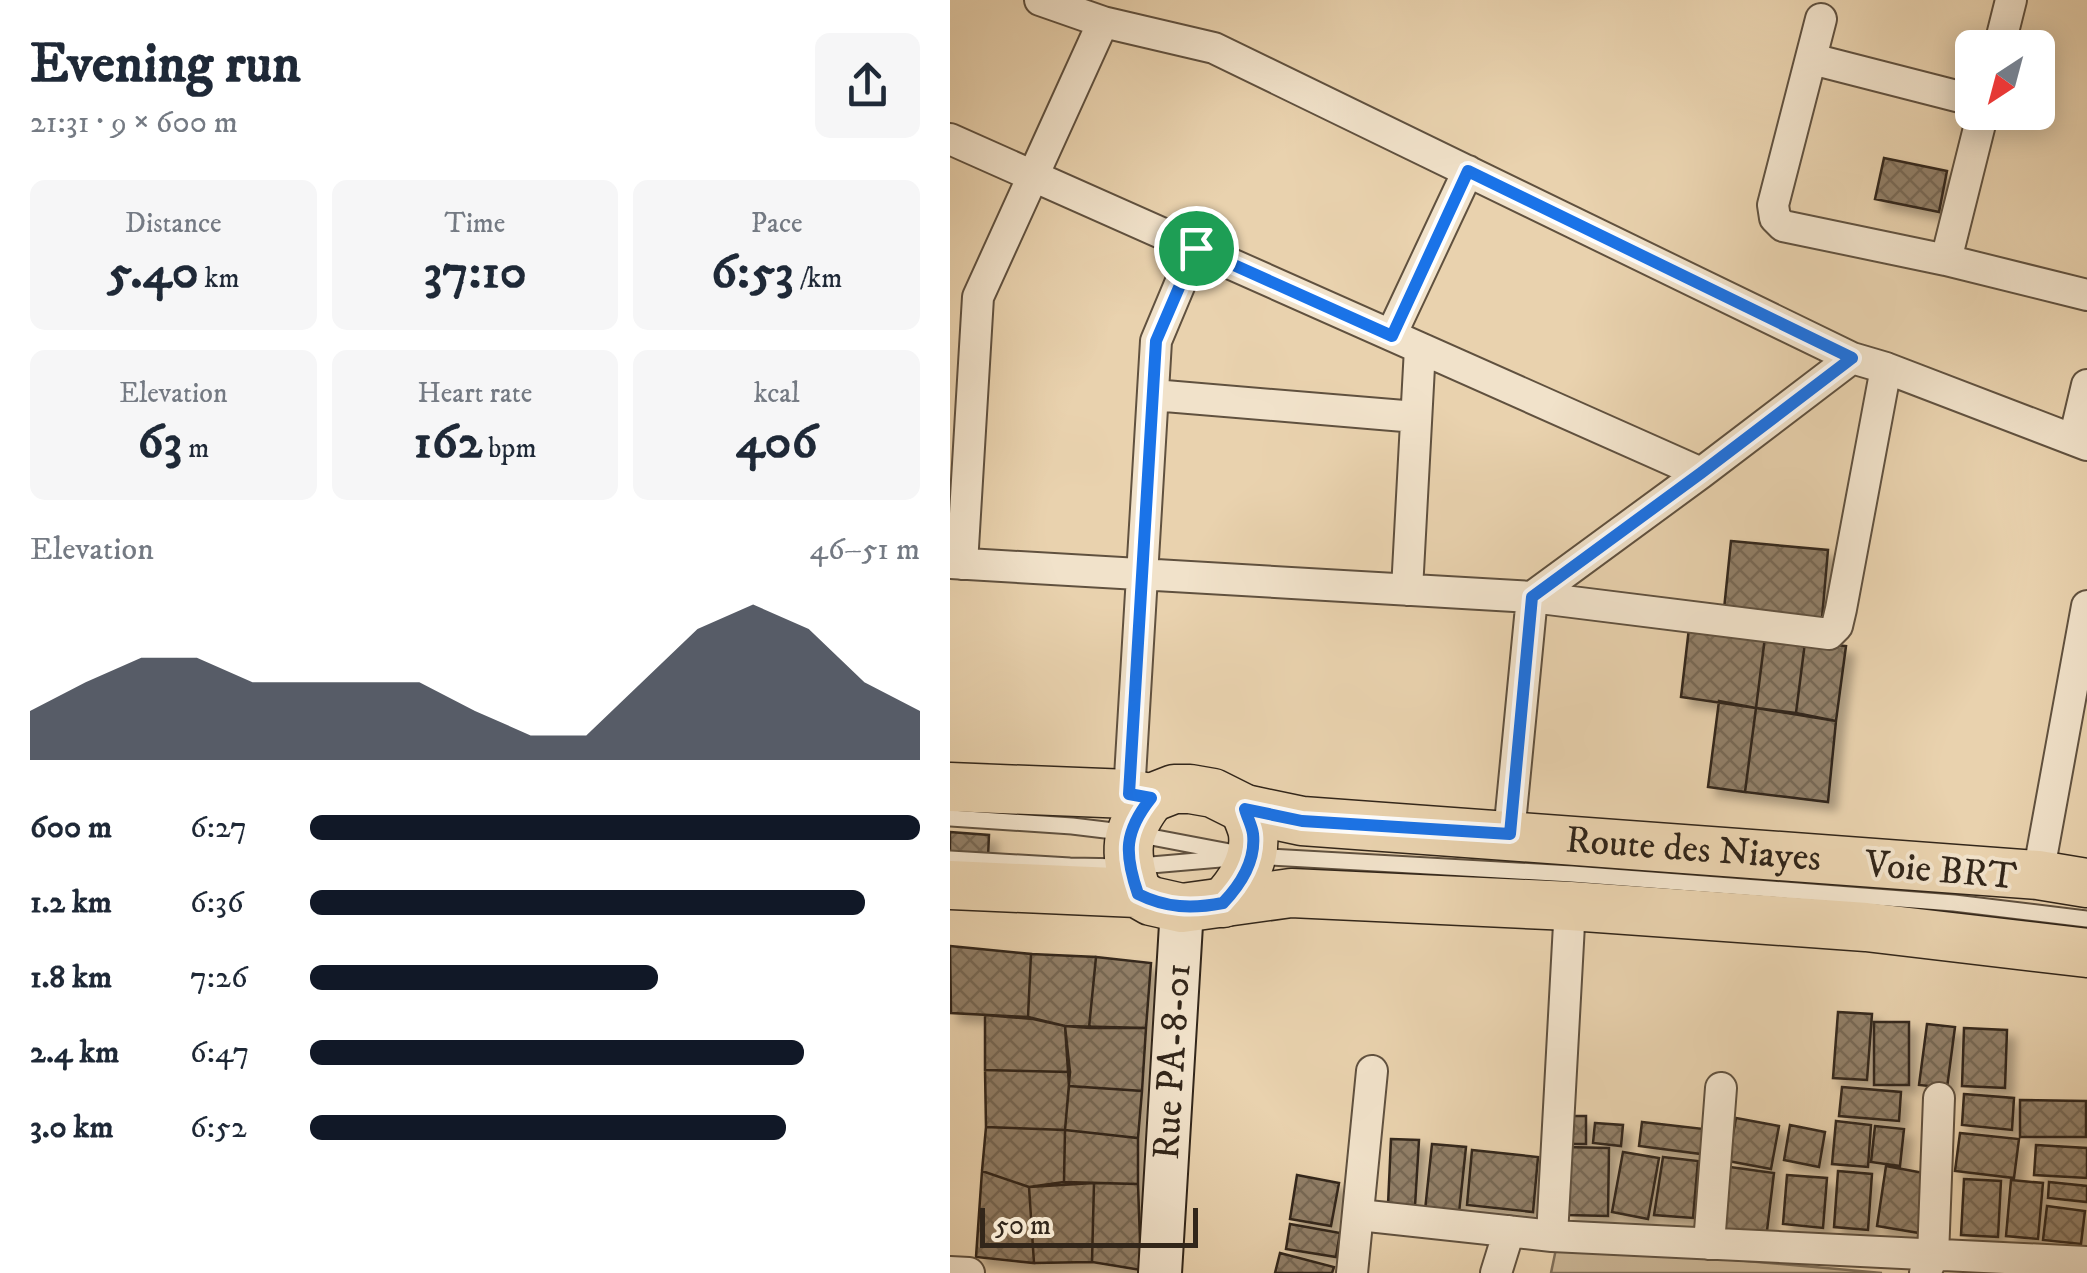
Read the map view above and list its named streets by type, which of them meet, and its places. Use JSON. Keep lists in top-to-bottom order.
{
  "streets": {
    "main road": ["Route des Niayes"],
    "street": ["Rue PA-8-01"],
    "lane": ["Voie BRT"]
  },
  "crossings": [
    ["Route des Niayes", "Voie BRT"],
    ["Route des Niayes", "Rue PA-8-01"],
    ["Voie BRT", "Rue PA-8-01"]
  ],
  "scale_bar": "50 m",
  "north": "bottom left",
  "page": {
    "heading": ["Evening run", "21:31 · 9 × 600 m"],
    "stats": [
      ["Distance", "5.40 km"],
      ["Time", "37:10"],
      ["Pace", "6:53 /km"],
      ["Elevation", "63 m"],
      ["Heart rate", "162 bpm"],
      ["kcal", "406"]
    ],
    "chart": ["Elevation", "46–51 m"],
    "list": [
      {
        "name": "600 m",
        "note": "6:27"
      },
      {
        "name": "1.2 km",
        "note": "6:36"
      },
      {
        "name": "1.8 km",
        "note": "7:26"
      },
      {
        "name": "2.4 km",
        "note": "6:47"
      },
      {
        "name": "3.0 km",
        "note": "6:52"
      }
    ],
    "scale": "50 m"
  }
}
